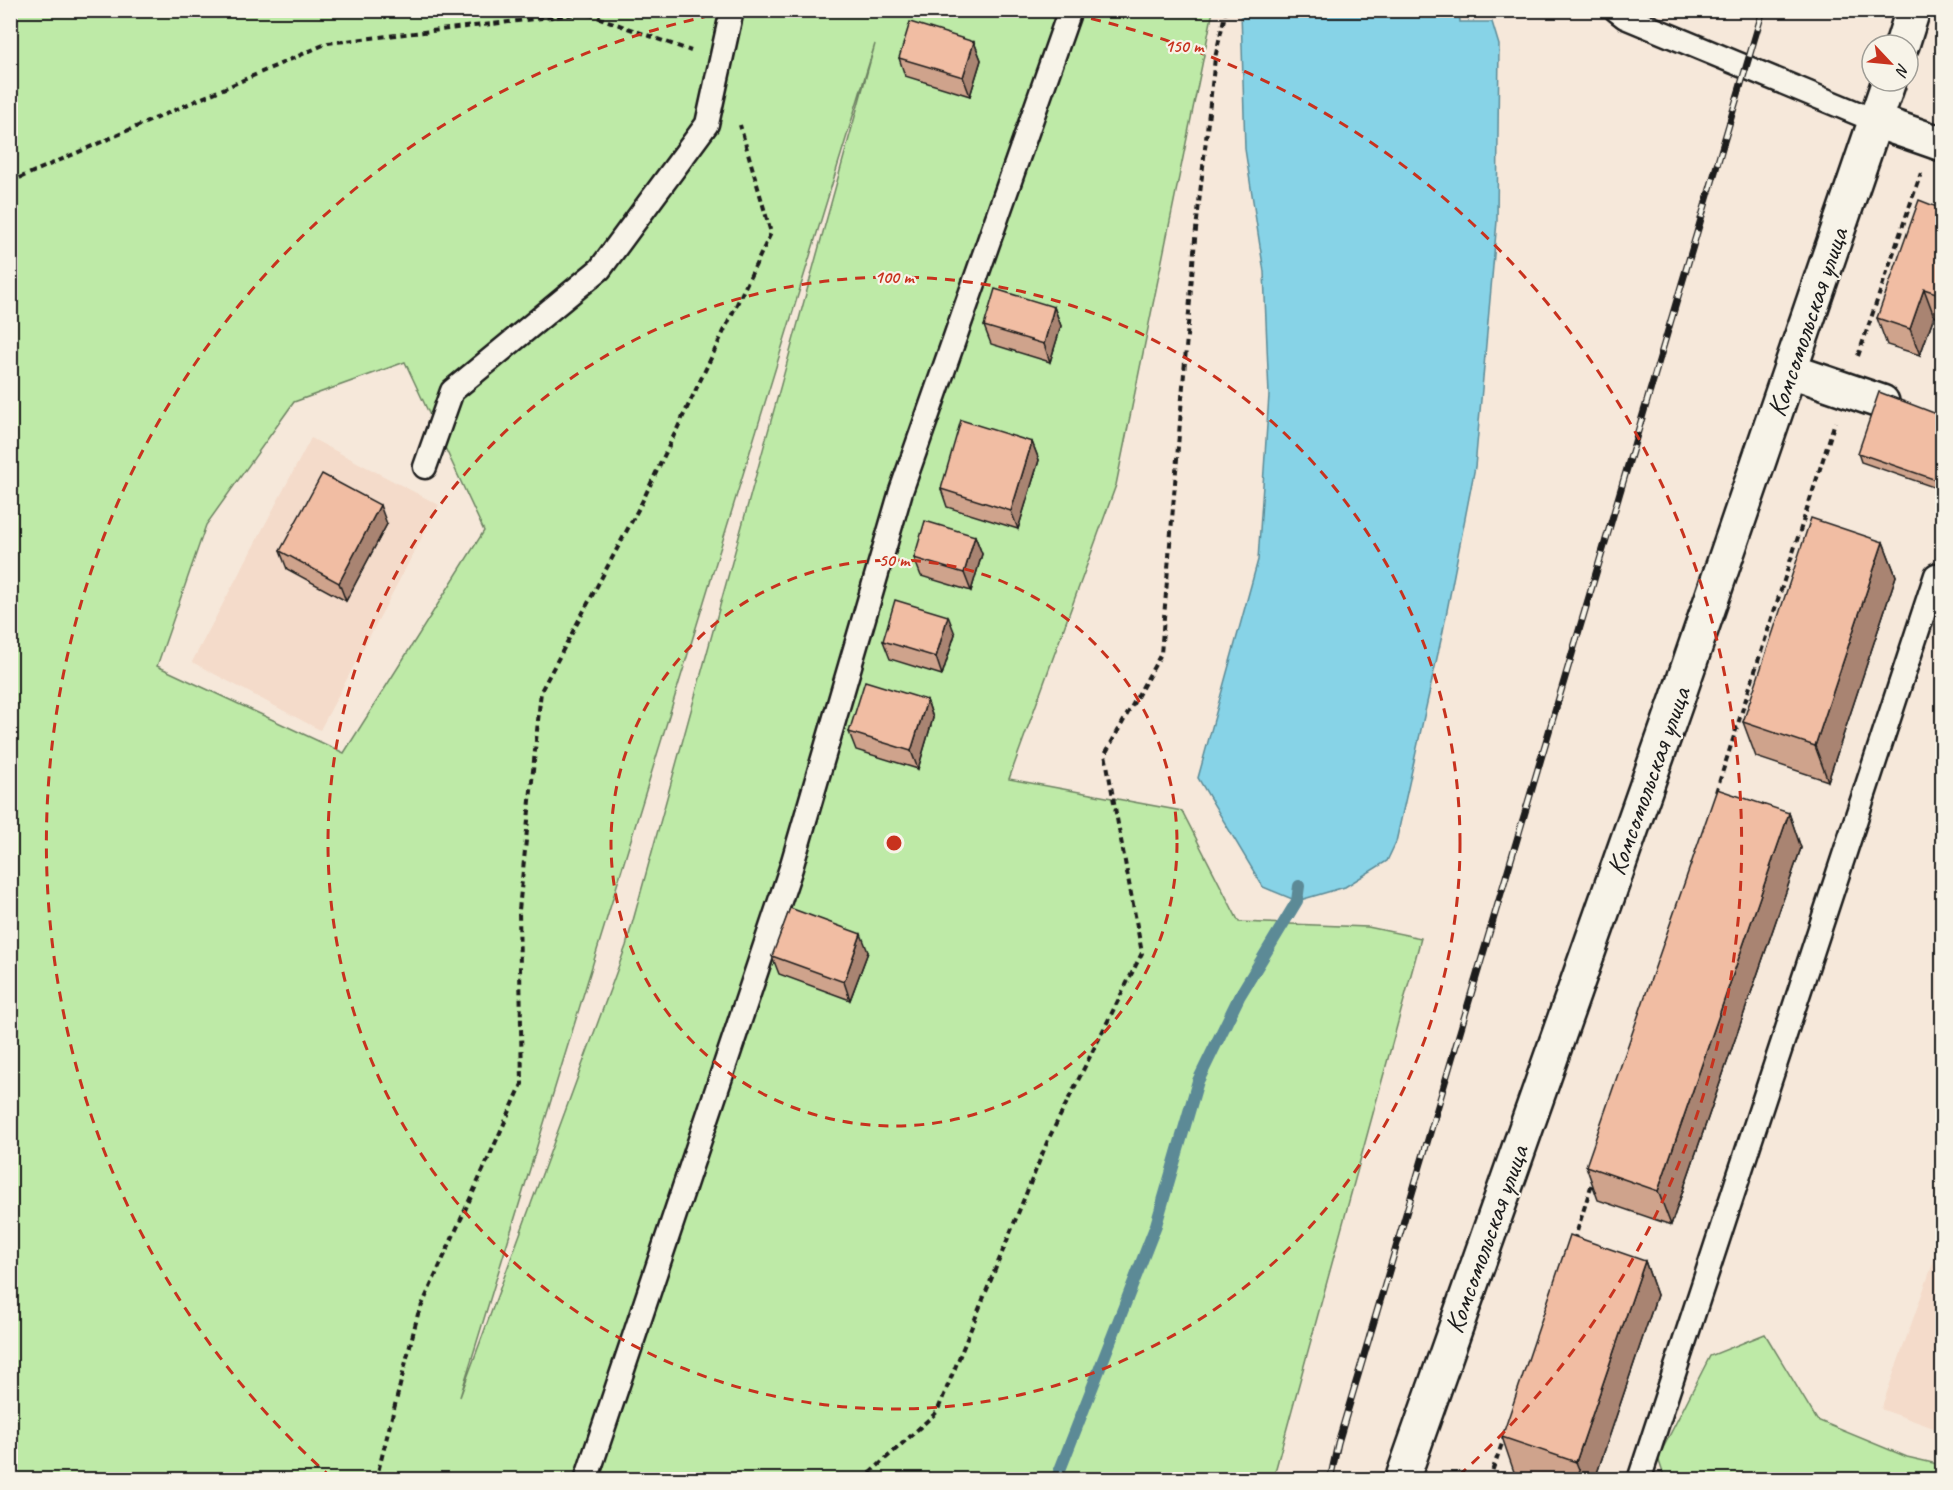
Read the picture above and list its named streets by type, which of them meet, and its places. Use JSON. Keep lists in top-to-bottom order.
{
  "streets": {
    "street": ["Комсомольская улица"]
  },
  "north": "bottom right",
  "rings": ["150 m", "100 m", "50 m"]
}
